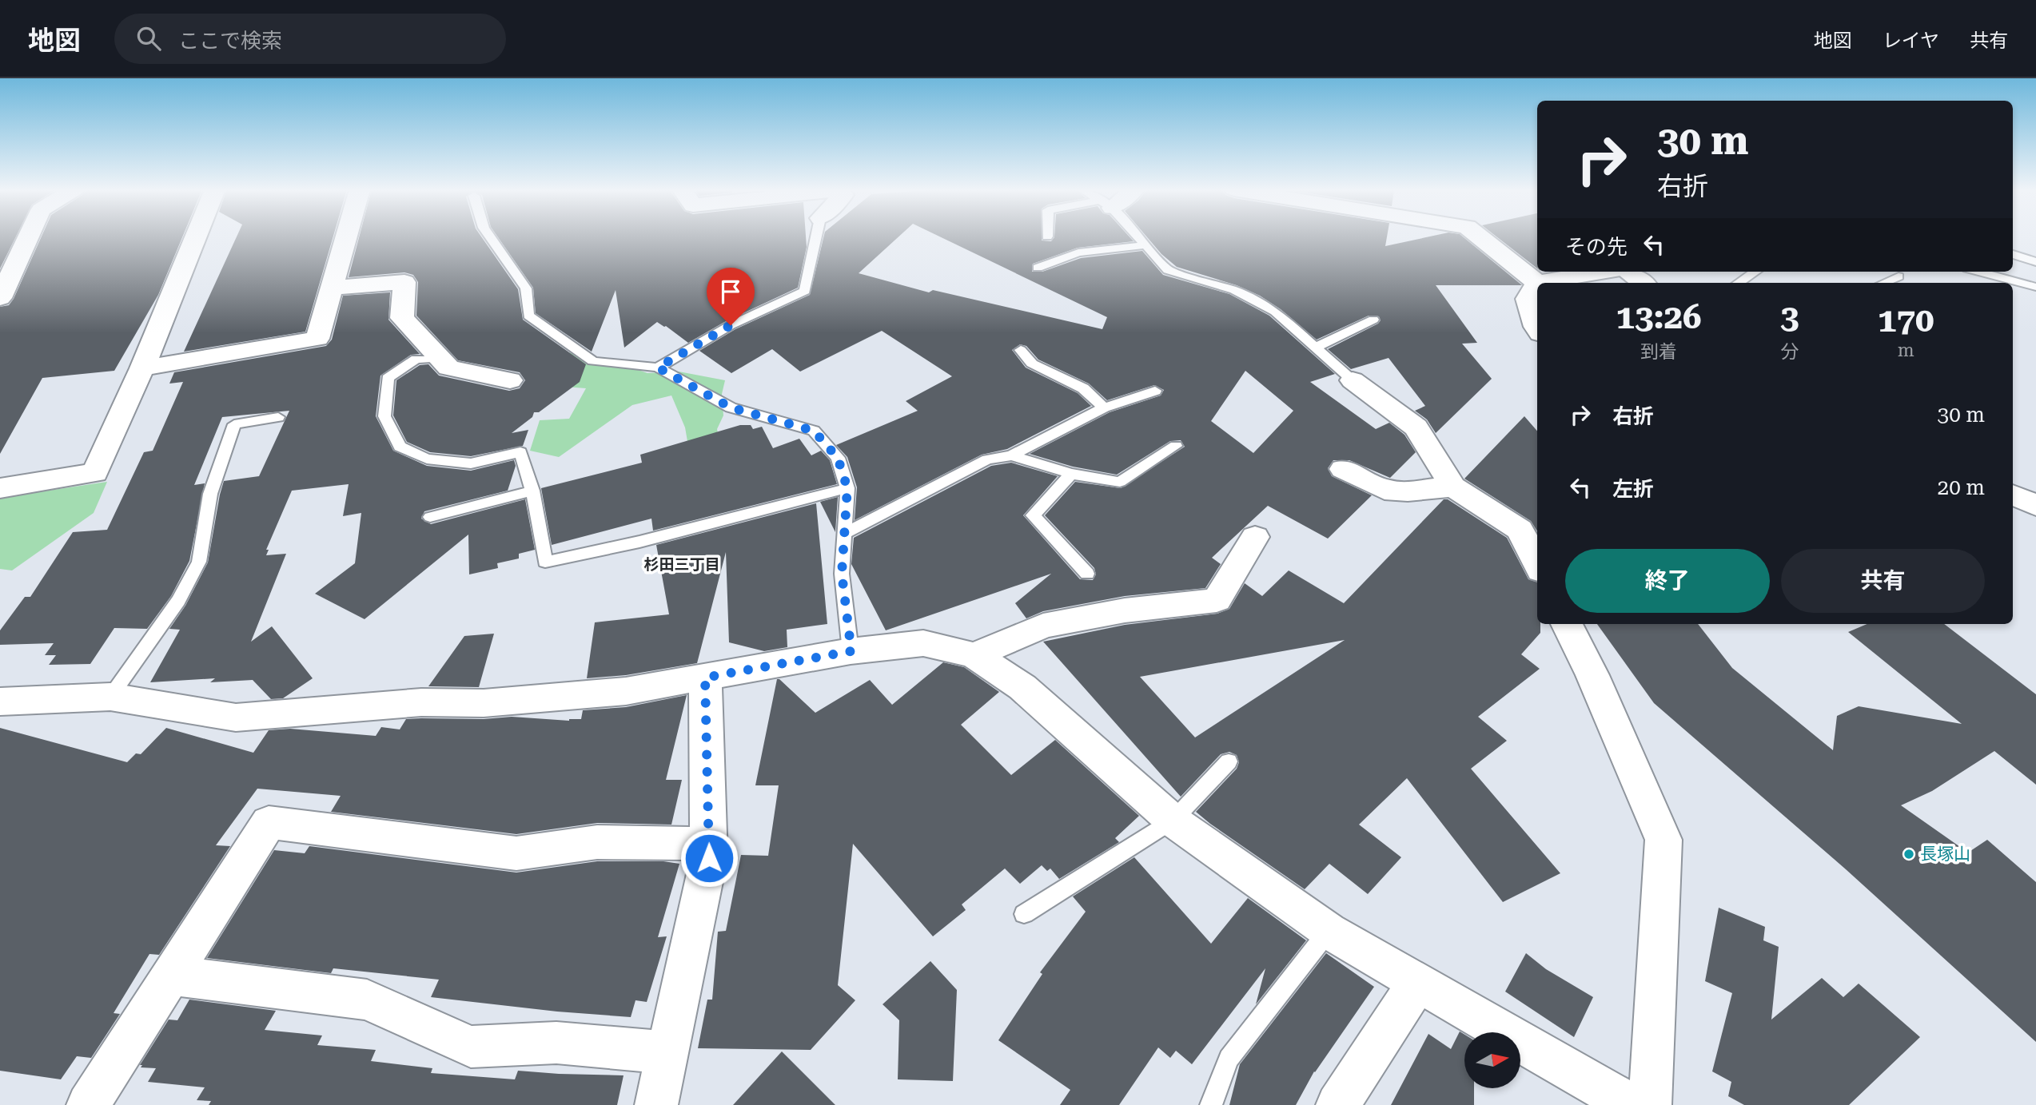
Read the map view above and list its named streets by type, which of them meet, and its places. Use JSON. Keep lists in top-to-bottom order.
{
  "districts": ["杉田三丁目"],
  "places": ["長塚山"],
  "north": "right",
  "page": {
    "header": "地図",
    "search": "ここで検索",
    "nav": ["地図", "レイヤ", "共有"],
    "turn": ["30 m", "右折"],
    "then": "その先",
    "eta": [
      "13:26",
      "到着",
      "3",
      "分",
      "170",
      "m"
    ],
    "list": [
      {
        "name": "右折",
        "value": "30 m"
      },
      {
        "name": "左折",
        "value": "20 m"
      }
    ],
    "buttons": ["終了", "共有"]
  }
}
